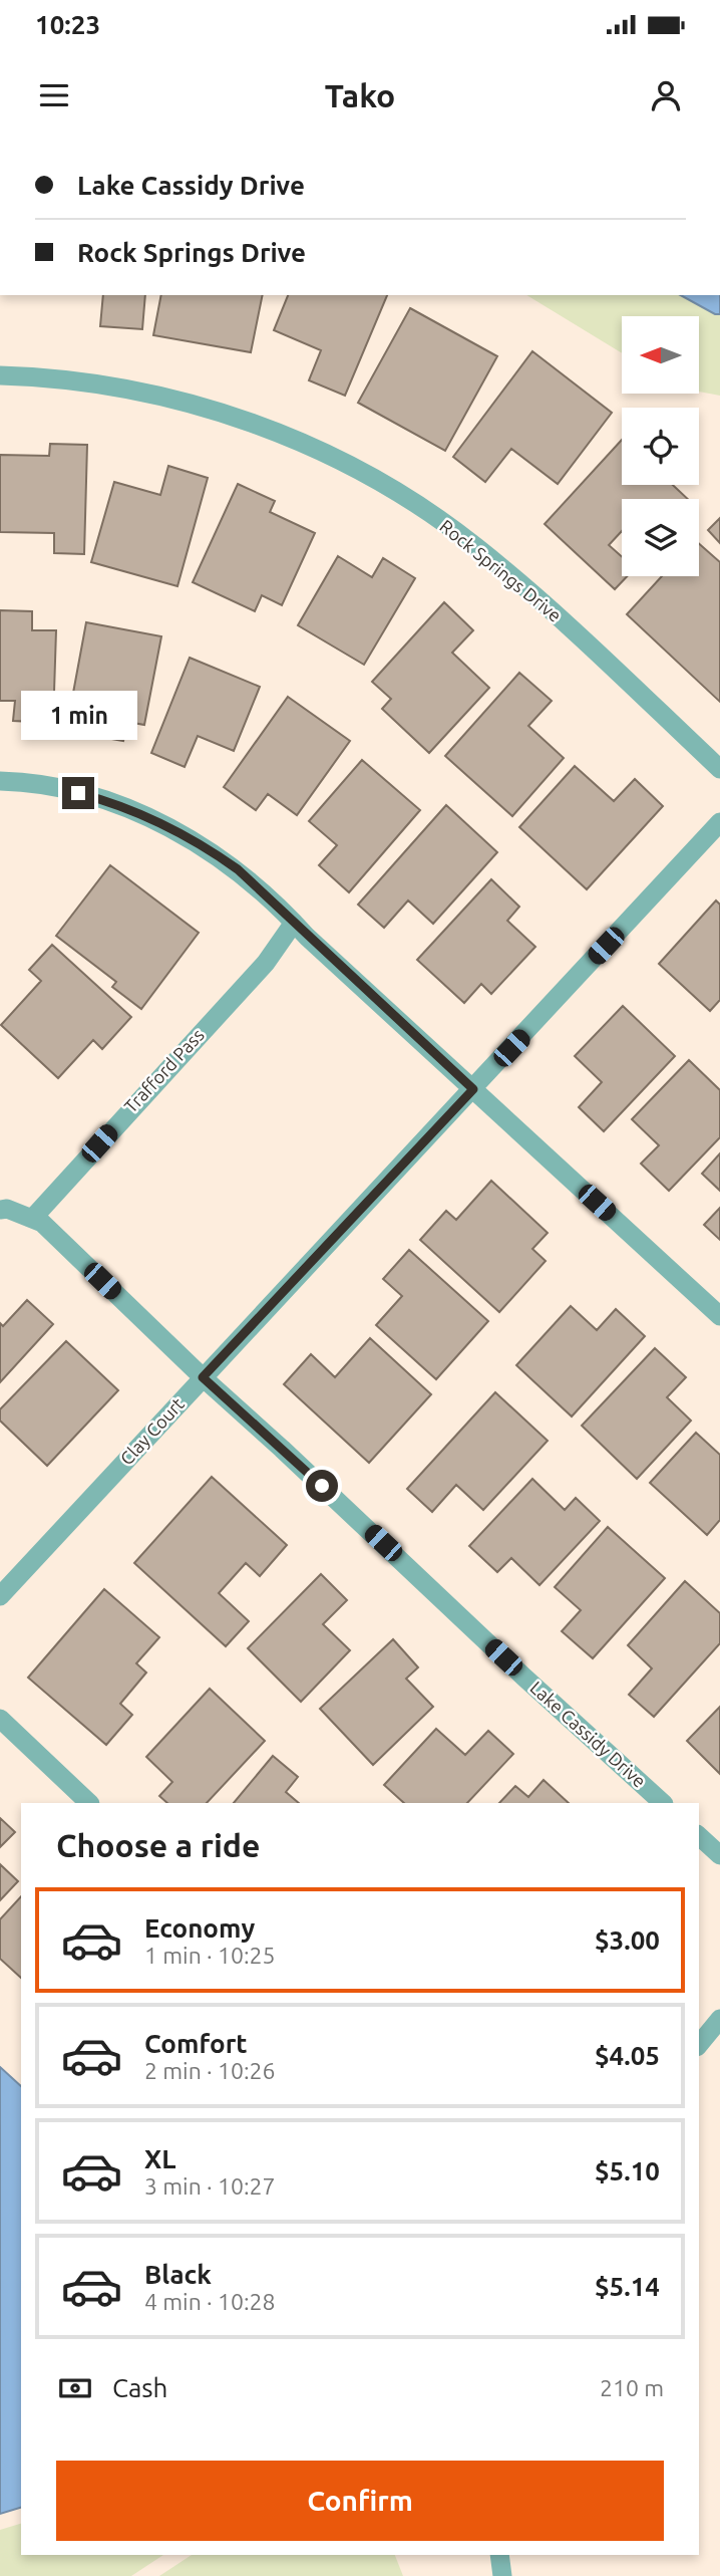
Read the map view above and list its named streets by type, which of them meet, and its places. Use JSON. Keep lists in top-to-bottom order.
{
  "streets": {
    "street": [
      "Rock Springs Drive",
      "Trafford Pass",
      "Clay Court",
      "Lake Cassidy Drive"
    ]
  },
  "crossings": [
    ["Clay Court", "Lake Cassidy Drive"]
  ],
  "north": "left",
  "page": {
    "status": "10:23",
    "header": "Tako",
    "banner": ["Lake Cassidy Drive", "Rock Springs Drive"],
    "bubble": "1 min",
    "heading": "Choose a ride",
    "list": [
      {
        "name": "Economy",
        "note": "1 min · 10:25",
        "value": "$3.00"
      },
      {
        "name": "Comfort",
        "note": "2 min · 10:26",
        "value": "$4.05"
      },
      {
        "name": "XL",
        "note": "3 min · 10:27",
        "value": "$5.10"
      },
      {
        "name": "Black",
        "note": "4 min · 10:28",
        "value": "$5.14"
      }
    ],
    "pay": ["Cash", "210 m"],
    "buttons": "Confirm"
  }
}
